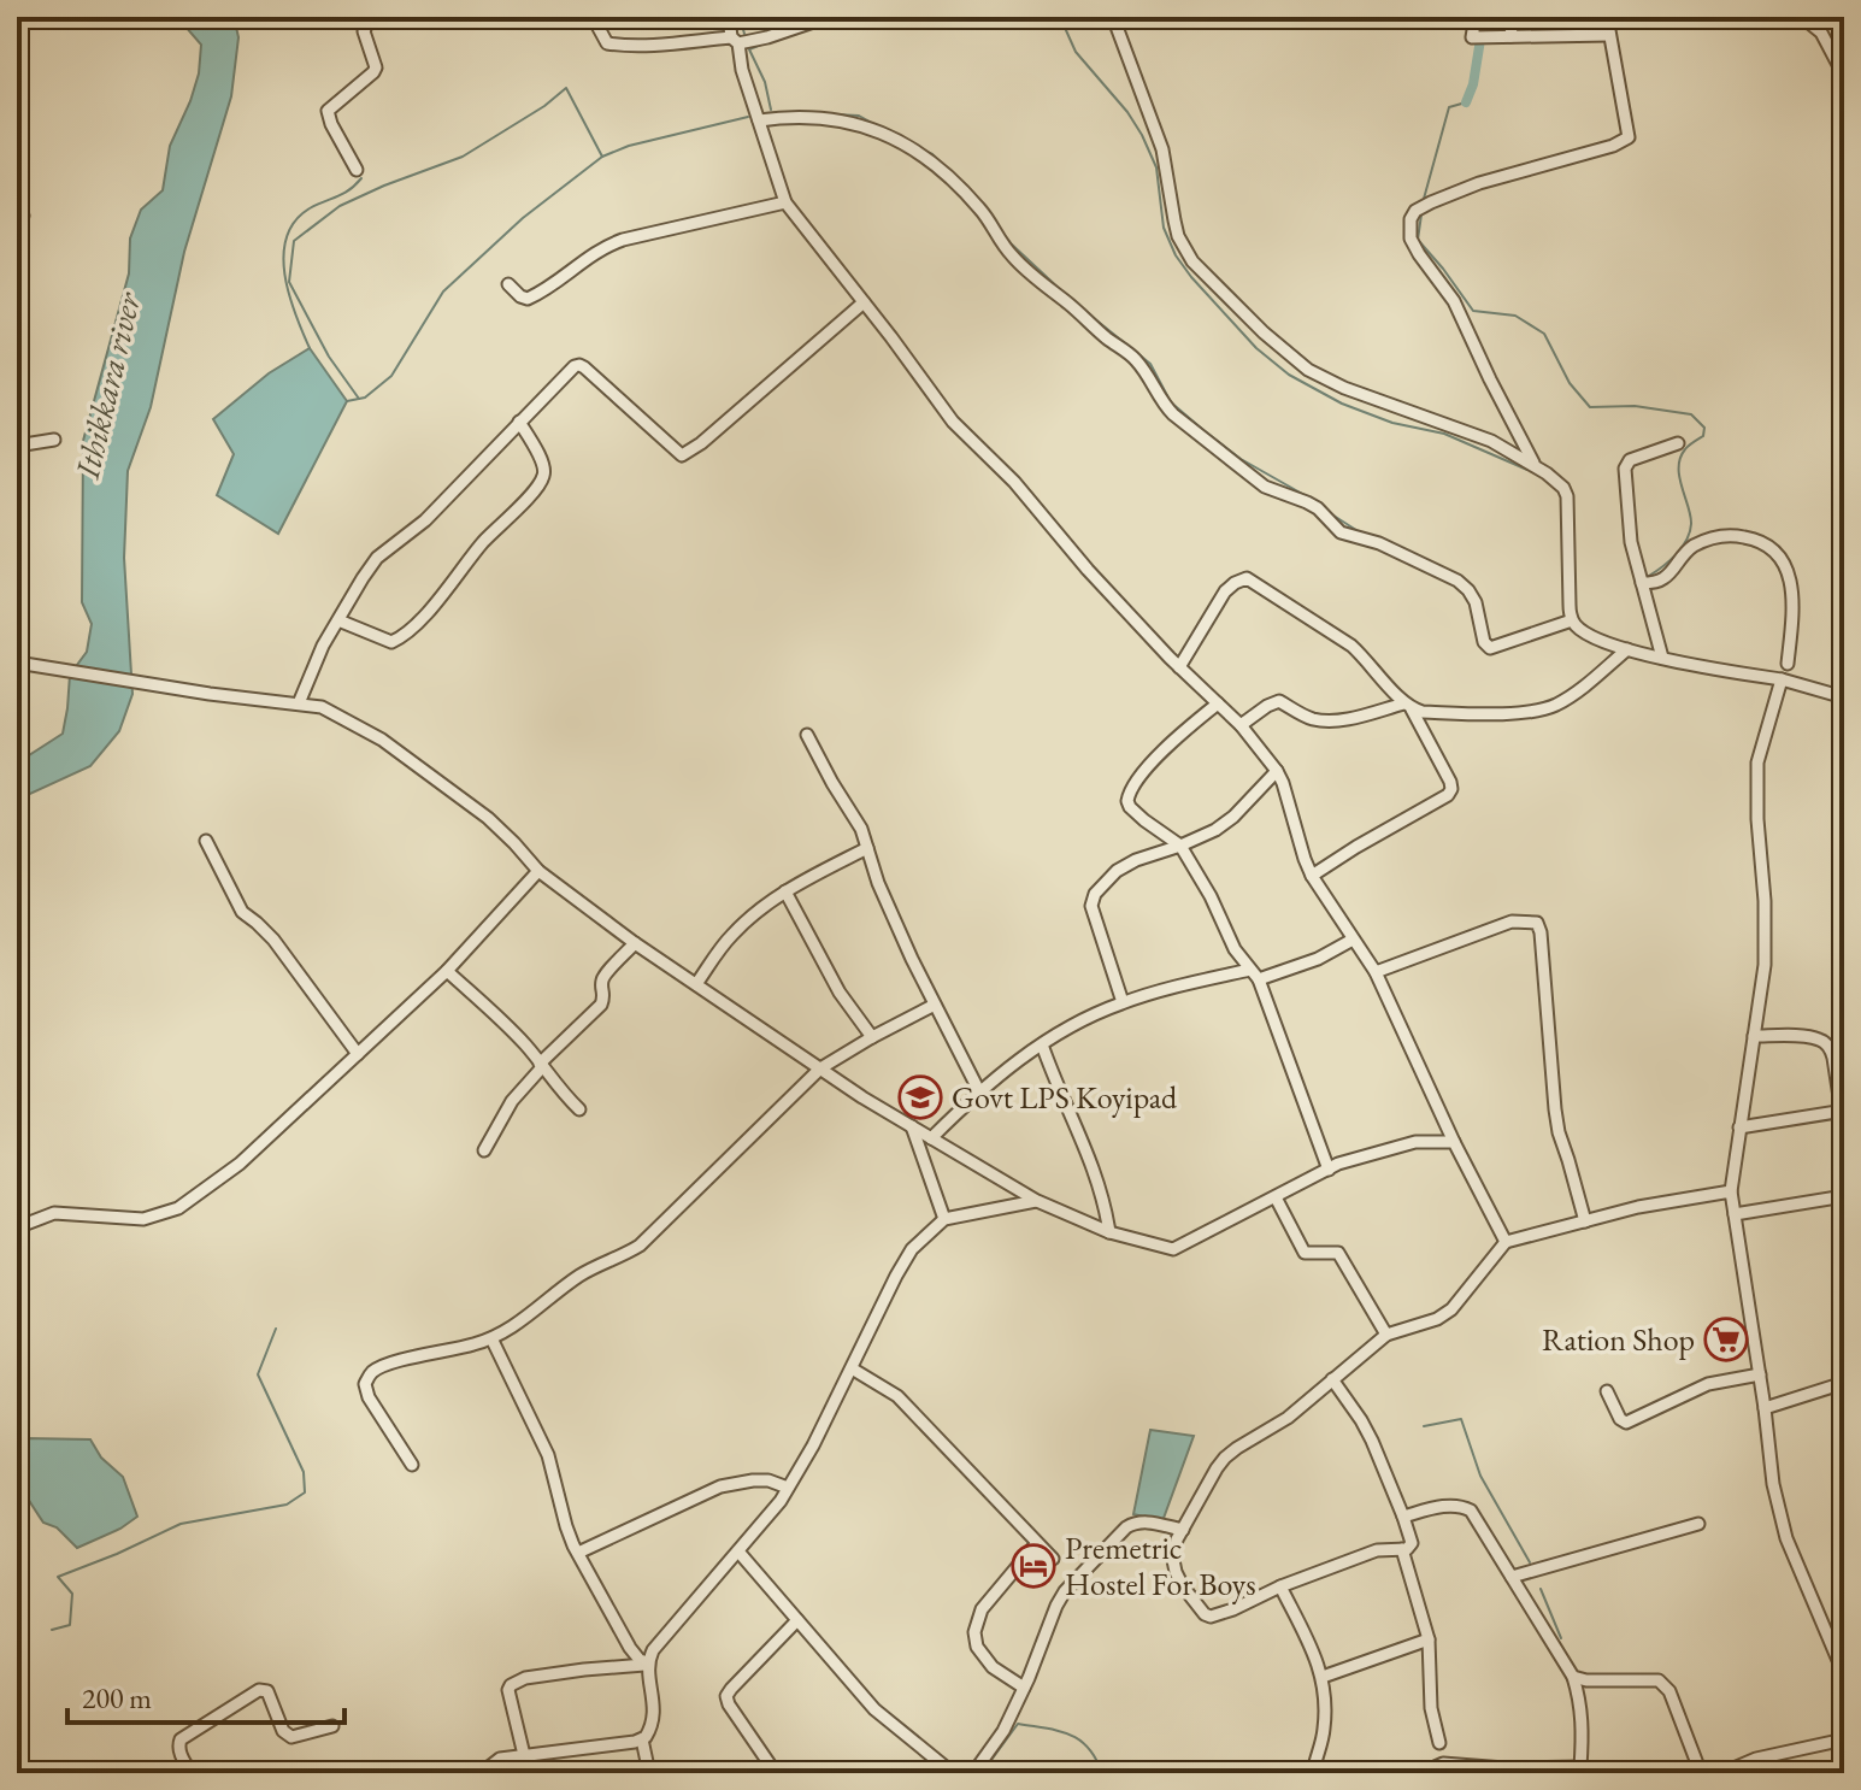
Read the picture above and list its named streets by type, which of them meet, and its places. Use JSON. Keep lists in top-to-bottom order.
{
  "water": ["Ithikkara river"],
  "places": {
    "school or university": ["Govt LPS Koyipad"],
    "supermarket": ["Ration Shop"],
    "hotel": ["Premetric Hostel For Boys"]
  },
  "scale_bar": "200 m"
}
